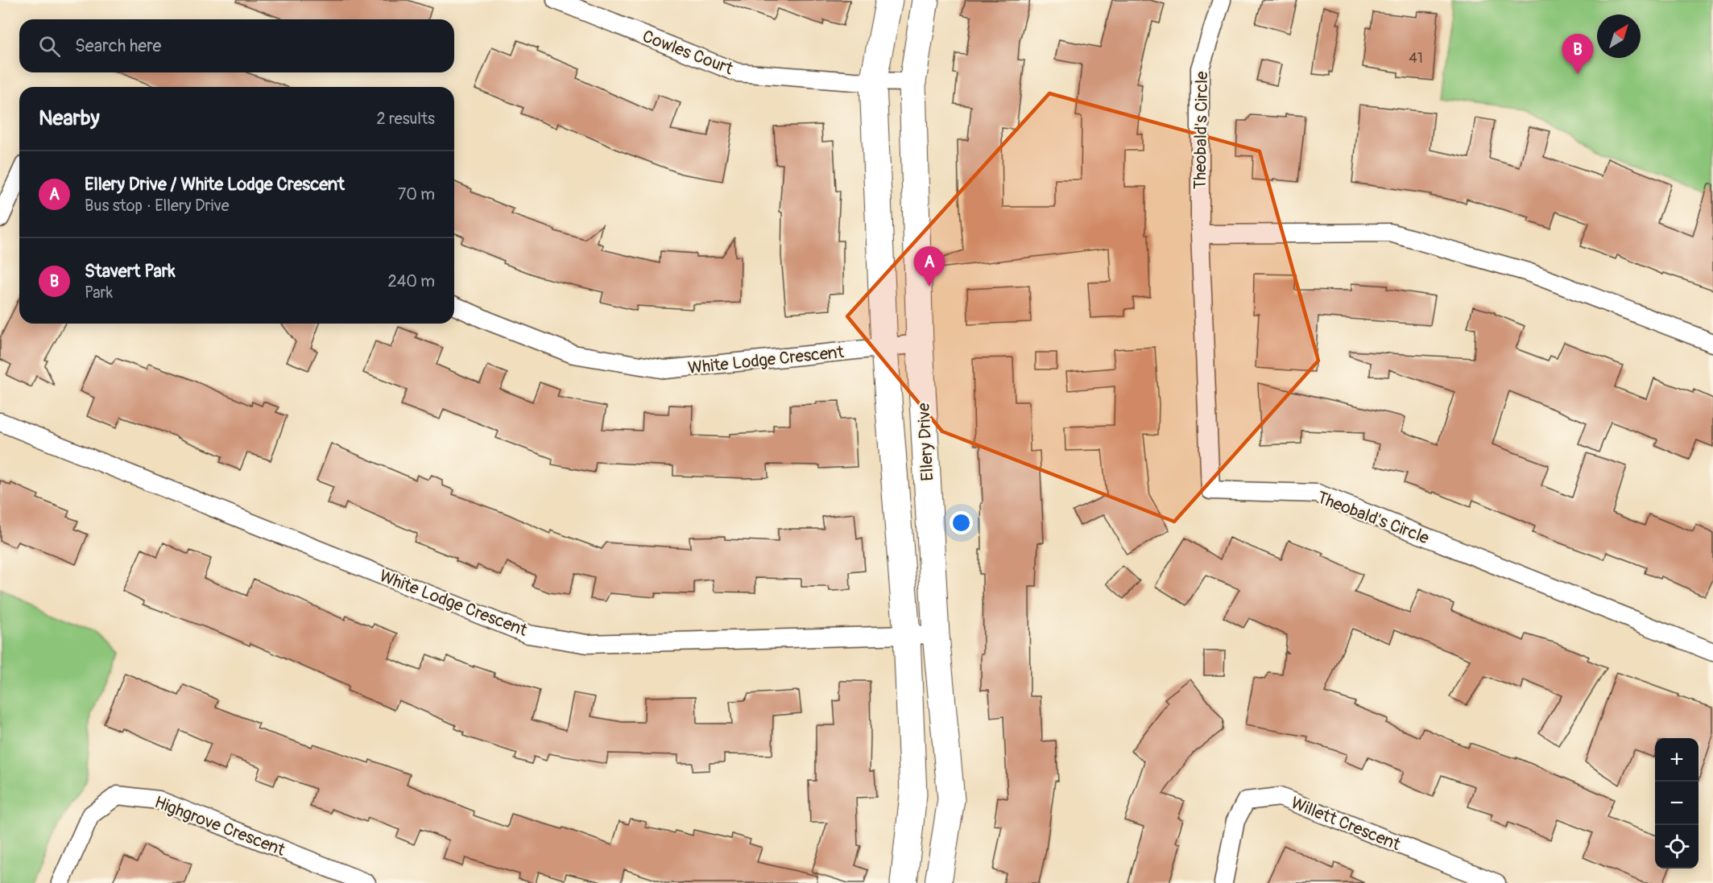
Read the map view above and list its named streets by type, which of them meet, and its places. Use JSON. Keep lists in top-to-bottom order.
{
  "streets": {
    "street": [
      "Cowles Court",
      "Theobald's Circle",
      "White Lodge Crescent",
      "Ellery Drive",
      "Willett Crescent",
      "Highgrove Crescent"
    ]
  },
  "crossings": [
    ["Cowles Court", "Ellery Drive"],
    ["White Lodge Crescent", "Ellery Drive"]
  ],
  "house_numbers": ["41"],
  "north": "top right",
  "page": {
    "search": "Search here",
    "pins": ["B", "A"],
    "heading": ["Nearby", "2 results"],
    "list": [
      {
        "mark": "A",
        "name": "Ellery Drive / White Lodge Crescent",
        "note": "Bus stop · Ellery Drive",
        "value": "70 m"
      },
      {
        "mark": "B",
        "name": "Stavert Park",
        "note": "Park",
        "value": "240 m"
      }
    ],
    "map_buttons": ["+", "−"]
  }
}
